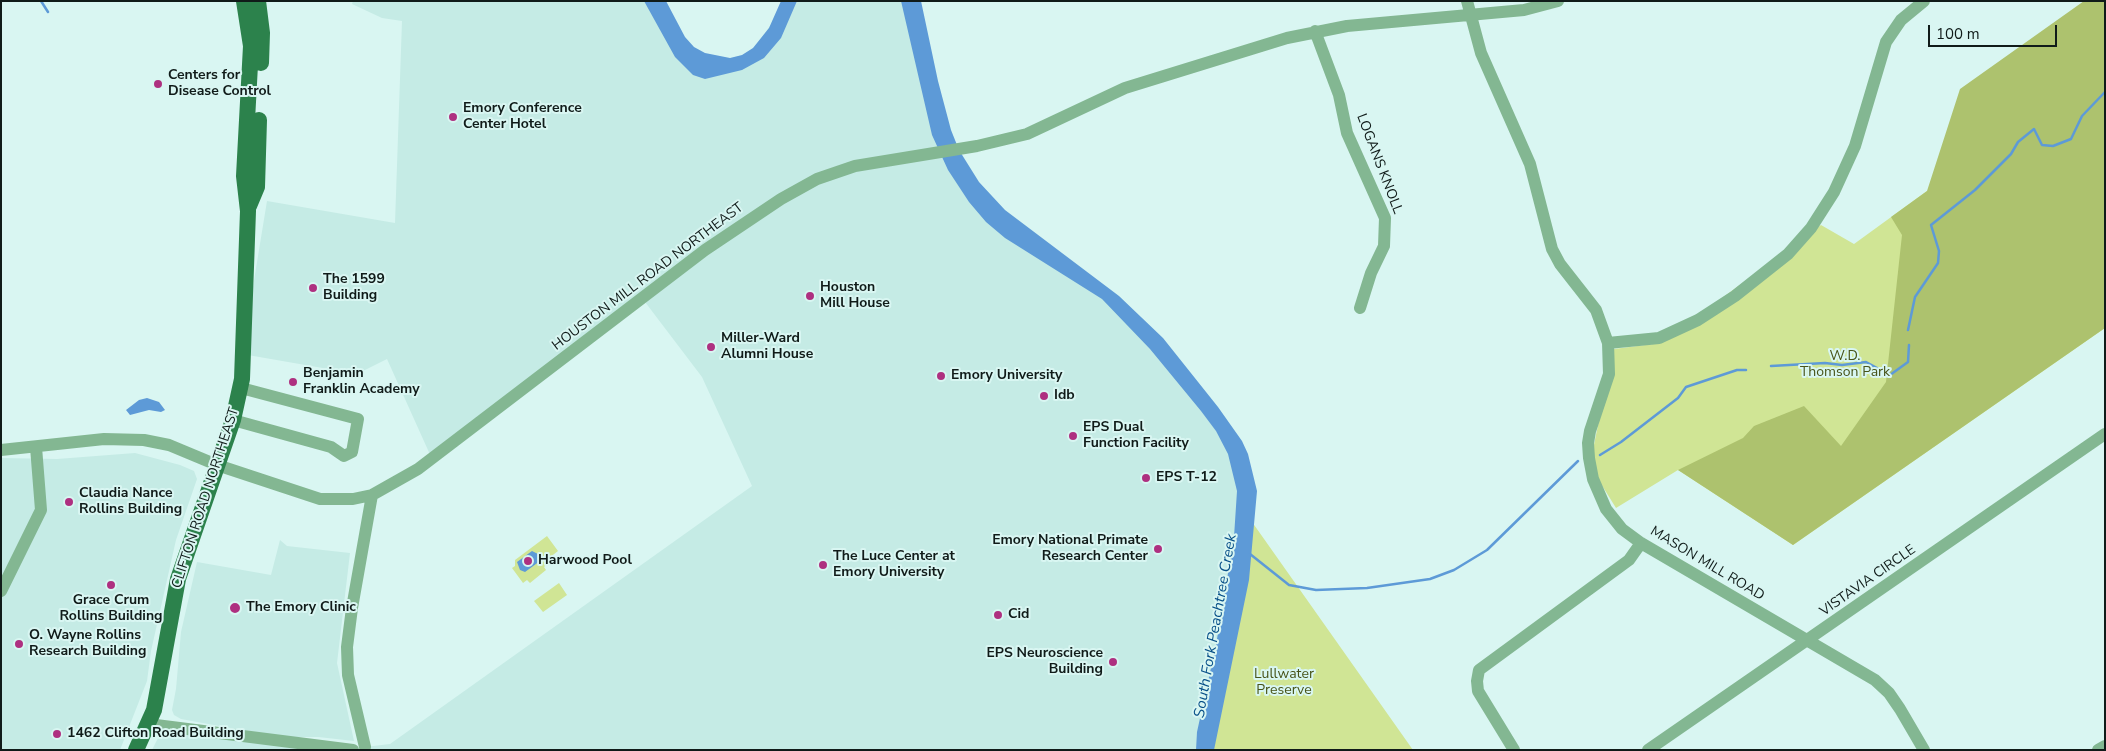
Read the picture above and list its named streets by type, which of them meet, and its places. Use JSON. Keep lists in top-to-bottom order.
{
  "streets": {
    "main road": ["CLIFTON ROAD NORTHEAST"],
    "street": [
      "LOGANS KNOLL",
      "HOUSTON MILL ROAD NORTHEAST",
      "MASON MILL ROAD",
      "VISTAVIA CIRCLE"
    ]
  },
  "crossings": [
    ["LOGANS KNOLL", "HOUSTON MILL ROAD NORTHEAST"],
    ["HOUSTON MILL ROAD NORTHEAST", "CLIFTON ROAD NORTHEAST"],
    ["HOUSTON MILL ROAD NORTHEAST", "MASON MILL ROAD"],
    ["MASON MILL ROAD", "VISTAVIA CIRCLE"]
  ],
  "water": ["South Fork Peachtree Creek"],
  "parks": ["W.D. Thomson Park", "Lullwater Preserve"],
  "places": [
    "Centers for Disease Control",
    "Emory Conference Center Hotel",
    "The 1599 Building",
    "Houston Mill House",
    "Miller-Ward Alumni House",
    "Emory University",
    "Benjamin Franklin Academy",
    "Idb",
    "EPS Dual Function Facility",
    "EPS T-12",
    "Claudia Nance Rollins Building",
    "Emory National Primate Research Center",
    "Harwood Pool",
    "The Luce Center at Emory University",
    "Grace Crum Rollins Building",
    "The Emory Clinic",
    "Cid",
    "O. Wayne Rollins Research Building",
    "EPS Neuroscience Building",
    "1462 Clifton Road Building"
  ],
  "scale_bar": "100 m"
}
